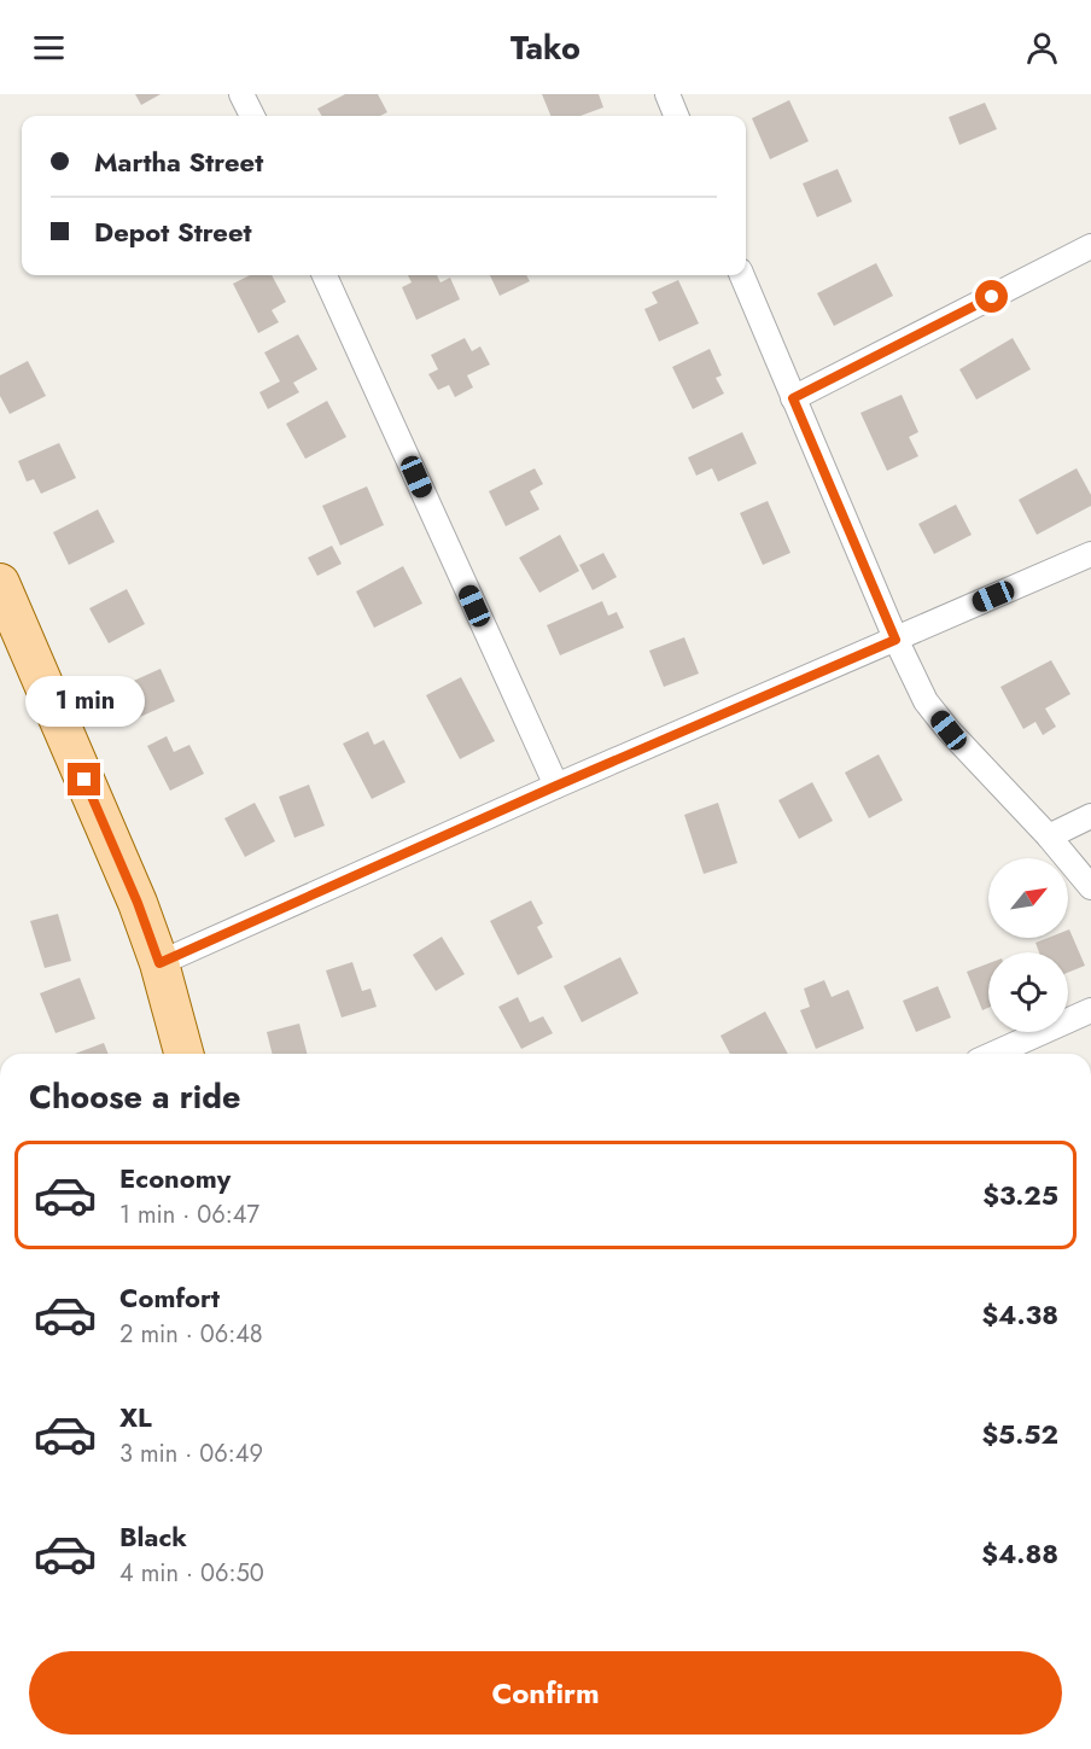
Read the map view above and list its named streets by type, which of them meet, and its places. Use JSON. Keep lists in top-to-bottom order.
{
  "north": "top right",
  "page": {
    "header": "Tako",
    "banner": ["Martha Street", "Depot Street"],
    "bubble": "1 min",
    "heading": "Choose a ride",
    "list": [
      {
        "name": "Economy",
        "note": "1 min · 06:47",
        "value": "$3.25"
      },
      {
        "name": "Comfort",
        "note": "2 min · 06:48",
        "value": "$4.38"
      },
      {
        "name": "XL",
        "note": "3 min · 06:49",
        "value": "$5.52"
      },
      {
        "name": "Black",
        "note": "4 min · 06:50",
        "value": "$4.88"
      }
    ],
    "buttons": "Confirm"
  }
}
